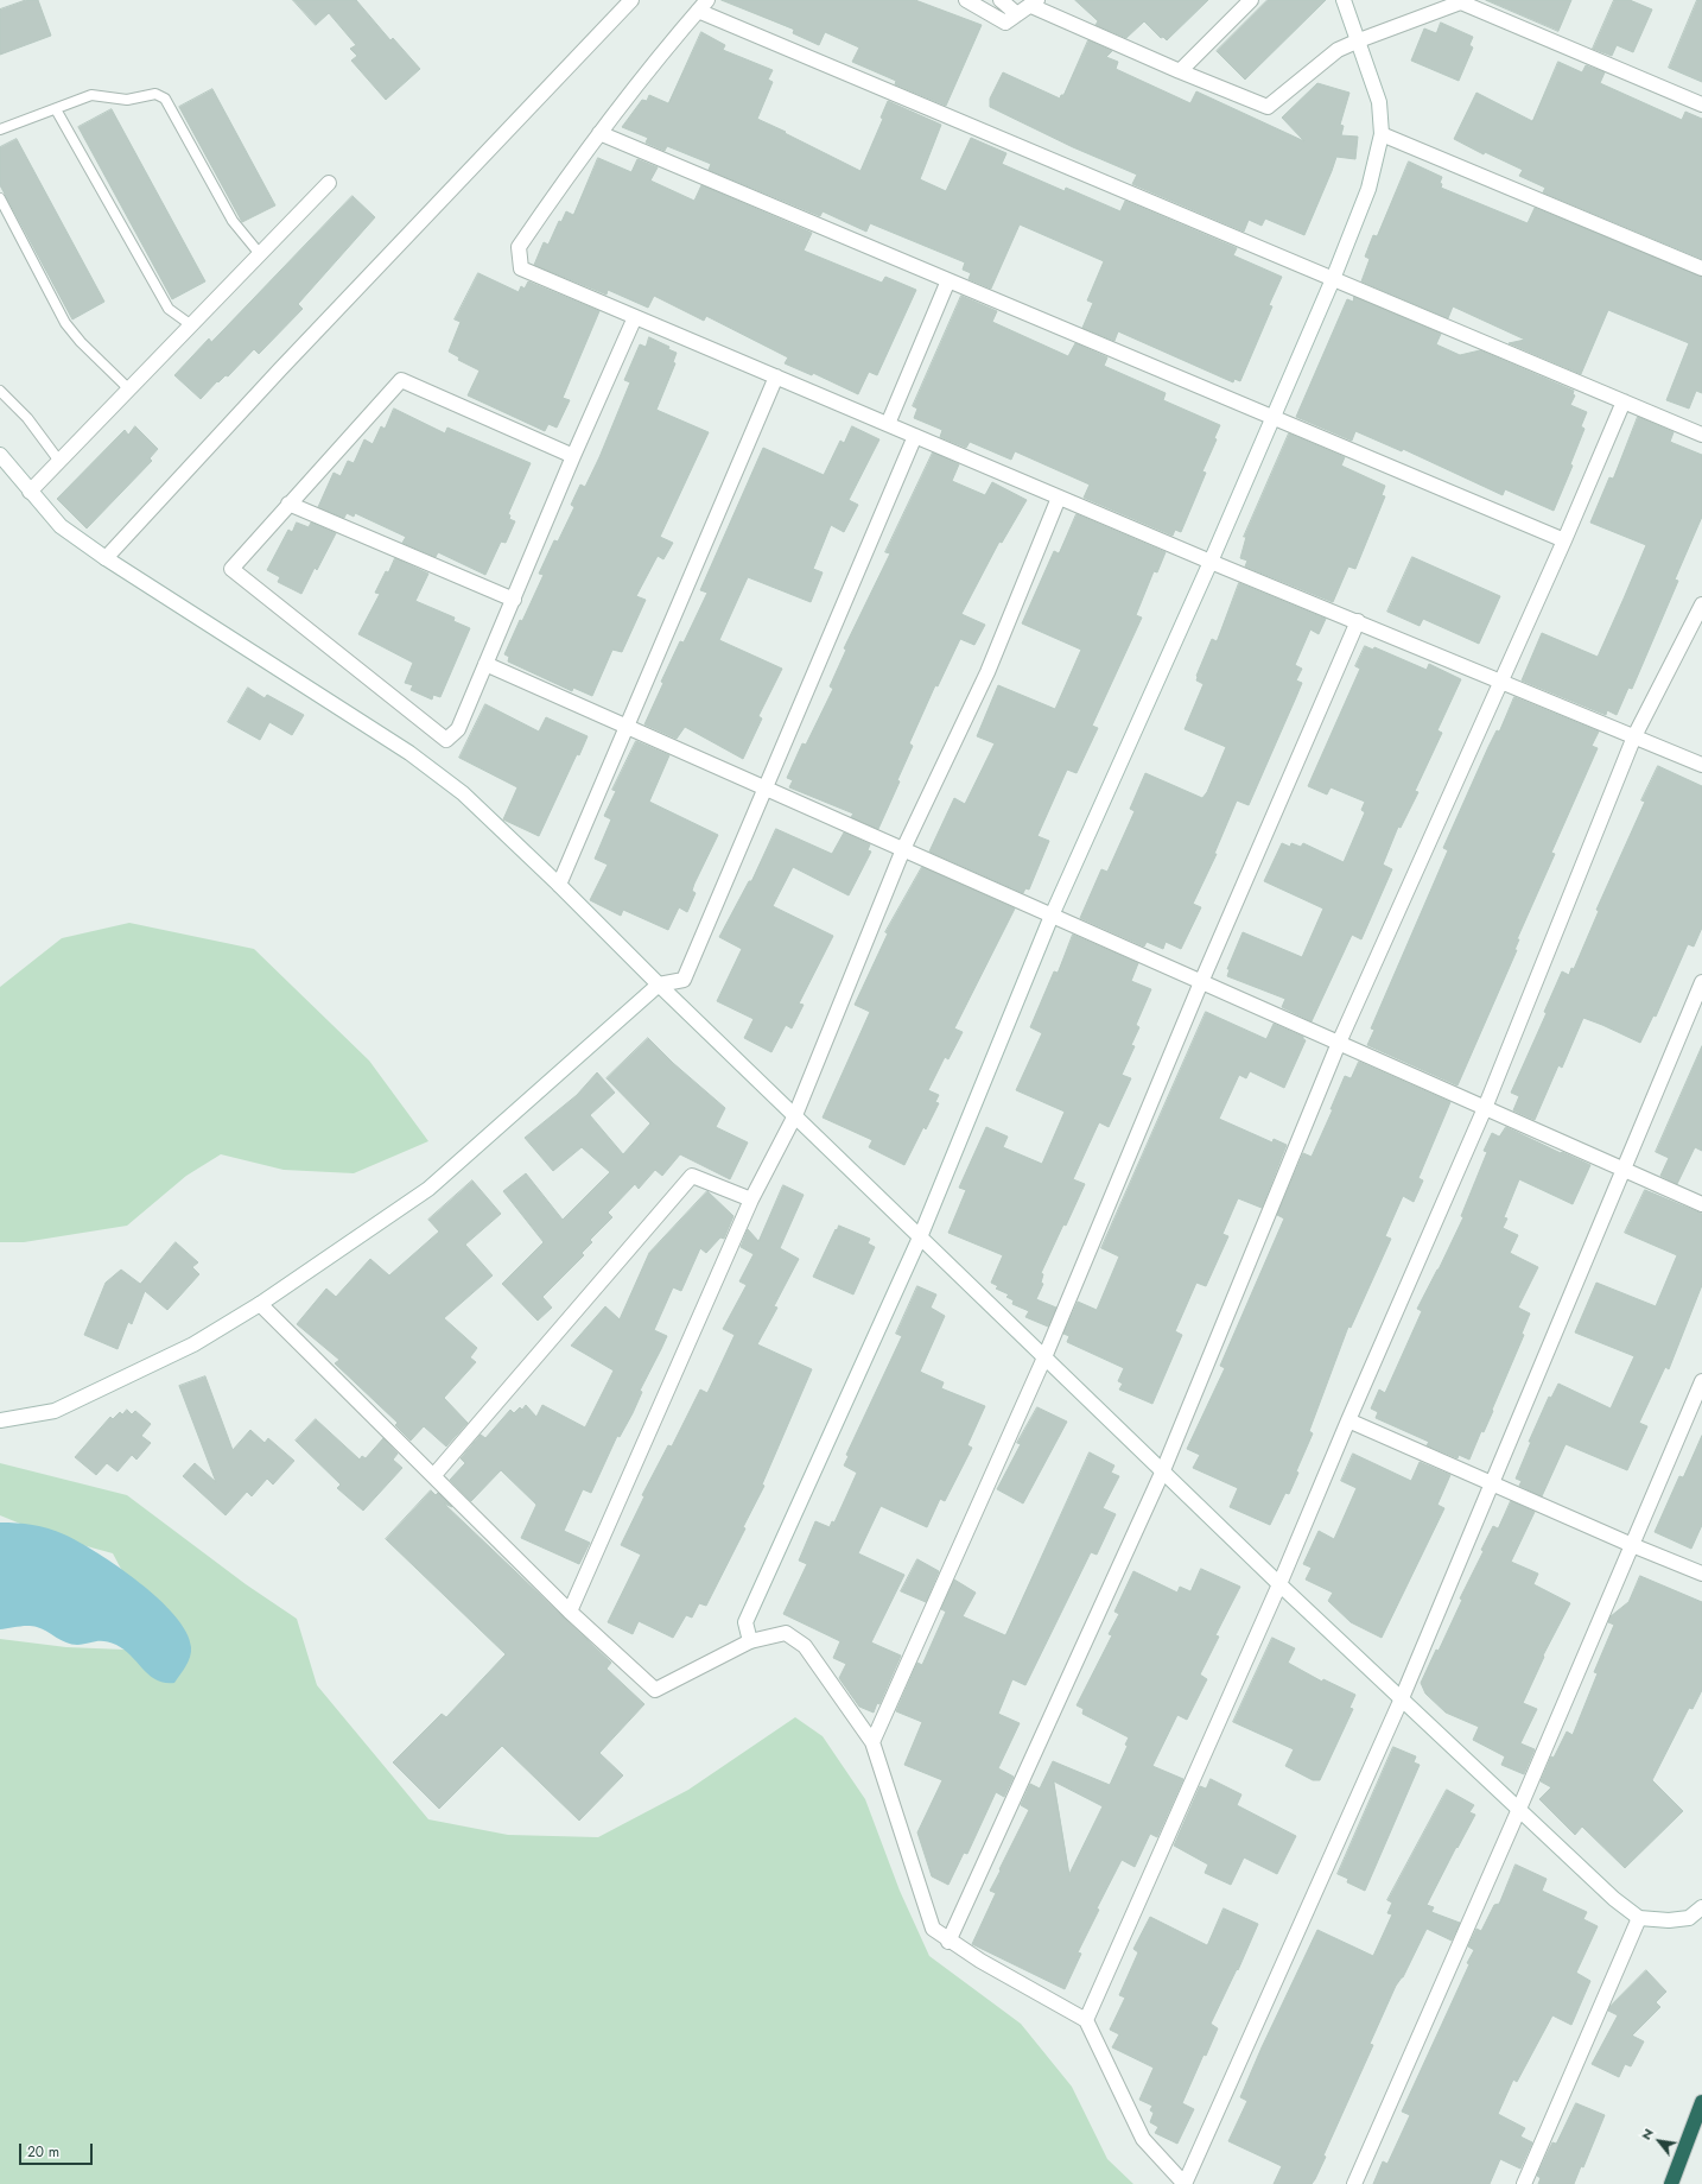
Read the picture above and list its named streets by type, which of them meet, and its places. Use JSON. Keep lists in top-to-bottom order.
{
  "scale_bar": "20 m",
  "north": "top left"
}
